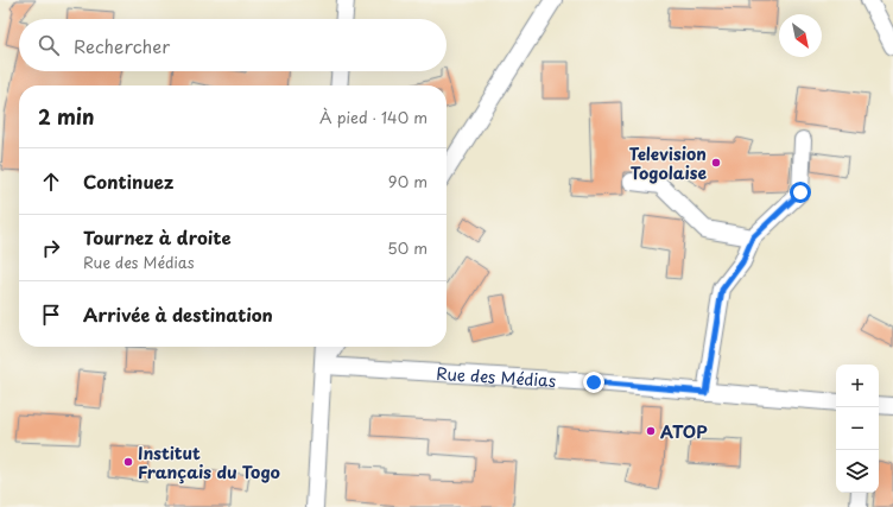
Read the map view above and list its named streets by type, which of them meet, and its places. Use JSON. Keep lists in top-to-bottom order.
{
  "streets": {
    "street": ["Rue des Médias"]
  },
  "places": ["Television Togolaise", "ATOP", "Institut Français du Togo"],
  "north": "bottom right",
  "page": {
    "search": "Rechercher",
    "heading": ["2 min", "À pied · 140 m"],
    "list": [
      ["Continuez", "90 m"],
      ["Tournez à droite", "Rue des Médias", "50 m"],
      "Arrivée à destination"
    ],
    "map_buttons": ["+", "−"]
  }
}
